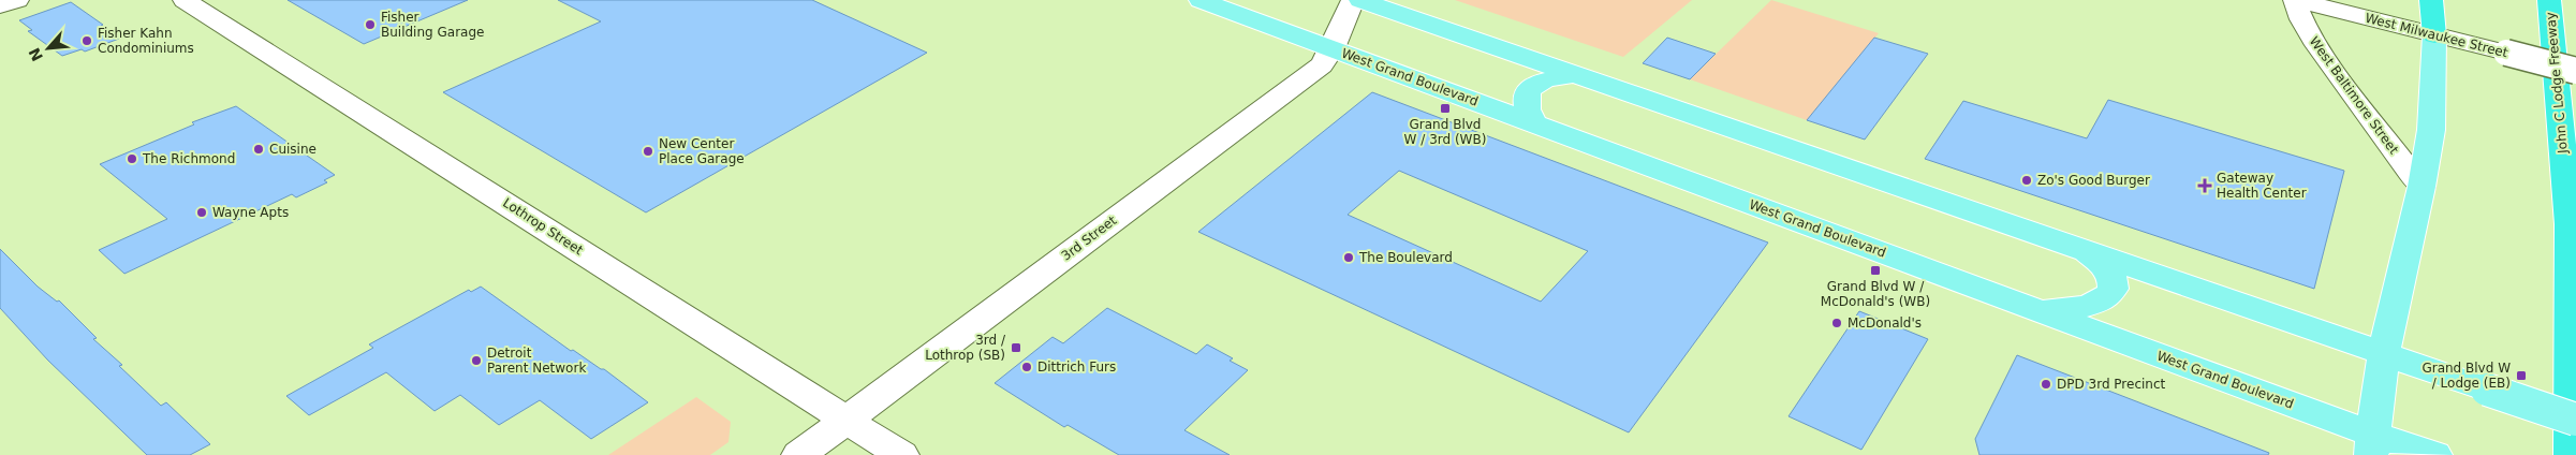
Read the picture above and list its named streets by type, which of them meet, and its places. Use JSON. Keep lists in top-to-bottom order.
{
  "streets": {
    "highway": ["John C Lodge Freeway"],
    "main road": ["West Grand Boulevard"],
    "street": [
      "West Milwaukee Street",
      "West Baltimore Street",
      "Lothrop Street",
      "3rd Street"
    ]
  },
  "crossings": [
    ["West Milwaukee Street", "West Baltimore Street"],
    ["West Grand Boulevard", "3rd Street"],
    ["Lothrop Street", "3rd Street"]
  ],
  "places": {
    "other": [
      "Fisher Building Garage",
      "Fisher Kahn Condominiums",
      "Cuisine",
      "New Center Place Garage",
      "The Richmond",
      "Zo's Good Burger",
      "Wayne Apts",
      "The Boulevard",
      "McDonald's",
      "Detroit Parent Network",
      "Dittrich Furs",
      "DPD 3rd Precinct"
    ],
    "transit": [
      "Grand Blvd W / 3rd (WB)",
      "Grand Blvd W / McDonald's (WB)",
      "3rd / Lothrop (SB)",
      "Grand Blvd W / Lodge (EB)"
    ],
    "health": ["Gateway Health Center"]
  },
  "north": "bottom left"
}
